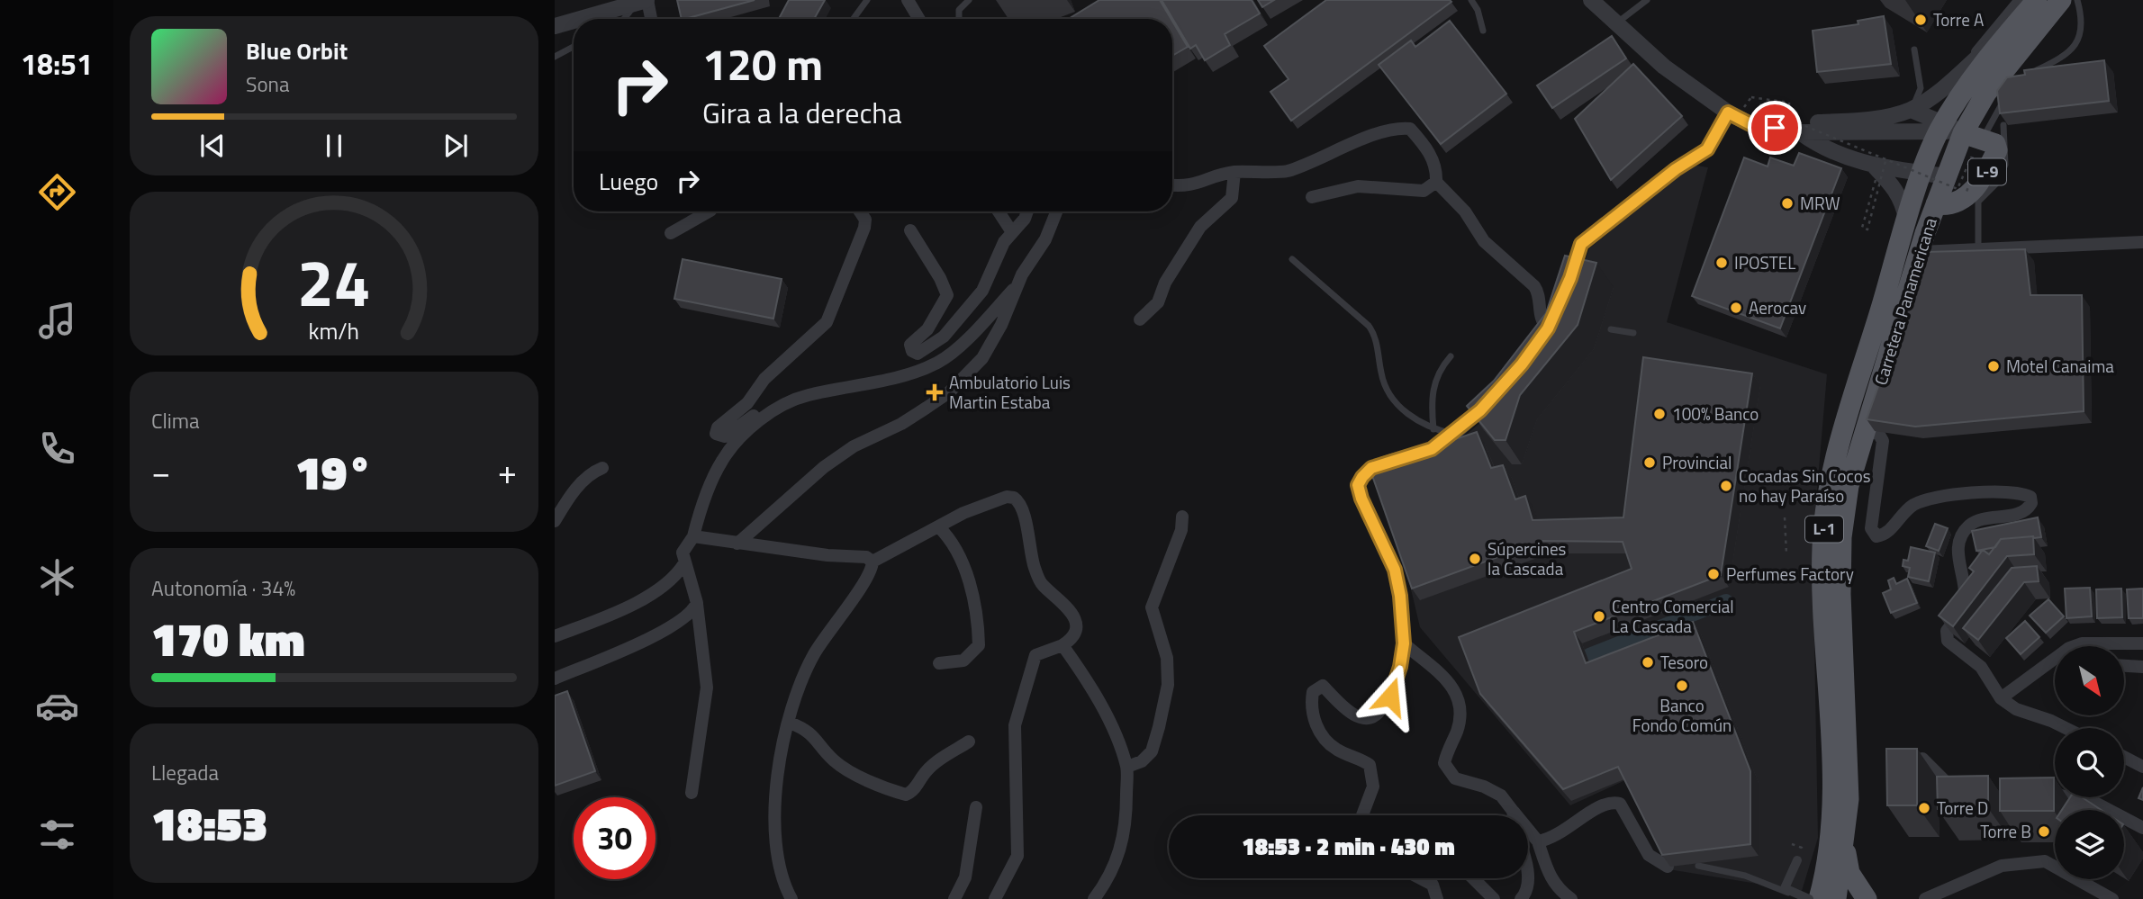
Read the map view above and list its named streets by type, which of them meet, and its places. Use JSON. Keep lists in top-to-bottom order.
{
  "streets": {
    "main road": ["L-9", "Carretera Panamericana", "L-1"]
  },
  "crossings": [
    ["L-9", "Carretera Panamericana"],
    ["Carretera Panamericana", "L-1"]
  ],
  "places": {
    "other": [
      "Torre A",
      "MRW",
      "IPOSTEL",
      "Aerocav",
      "Motel Canaima",
      "100% Banco",
      "Provincial",
      "Cocadas Sin Cocos no hay Paraíso",
      "Súpercines la Cascada",
      "Perfumes Factory",
      "Centro Comercial La Cascada",
      "Tesoro",
      "Banco Fondo Común",
      "Torre D",
      "Torre B"
    ],
    "health": ["Ambulatorio Luis Martin Estaba"]
  },
  "north": "bottom right",
  "page": {
    "tabs": "18:51",
    "turn": ["120 m", "Gira a la derecha"],
    "song": ["Blue Orbit", "Sona"],
    "then": "Luego",
    "tile": [
      "Clima",
      ["Autonomía · 34%", "170 km"],
      ["Llegada", "18:53"]
    ],
    "heat": ["−", "19°", "+"],
    "limit": "30",
    "trip": "18:53 · 2 min · 430 m",
    "gauge": ["24", "km/h"]
  }
}
